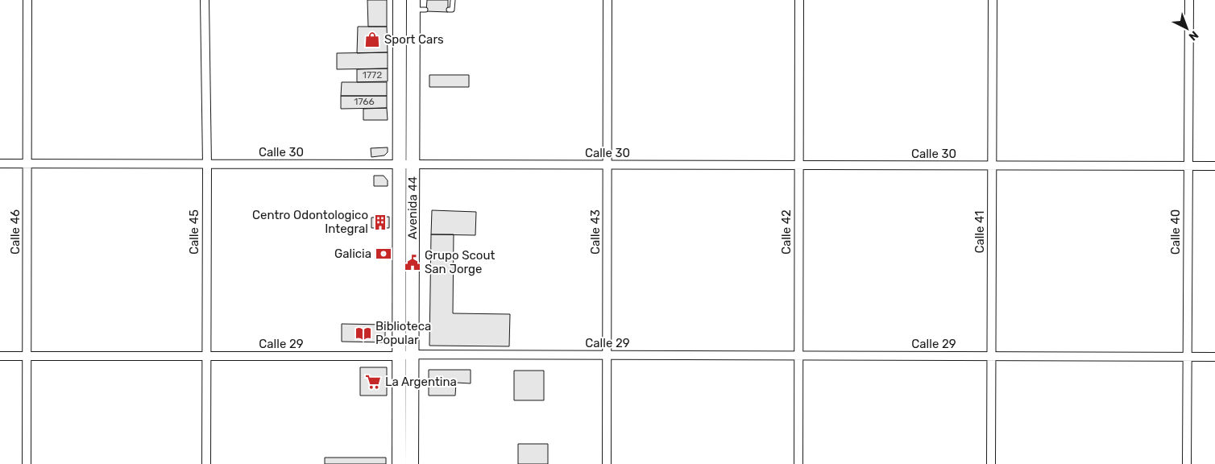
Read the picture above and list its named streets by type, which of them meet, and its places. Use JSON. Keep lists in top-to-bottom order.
{
  "streets": {
    "main road": ["Avenida 44"],
    "street": [
      "Calle 30",
      "Calle 46",
      "Calle 45",
      "Calle 43",
      "Calle 42",
      "Calle 41",
      "Calle 40",
      "Calle 29"
    ]
  },
  "crossings": [
    ["Calle 30", "Avenida 44"],
    ["Calle 30", "Calle 46"],
    ["Calle 30", "Calle 45"],
    ["Calle 30", "Calle 43"],
    ["Calle 30", "Calle 42"],
    ["Calle 30", "Calle 41"],
    ["Calle 30", "Calle 40"],
    ["Avenida 44", "Calle 29"],
    ["Calle 46", "Calle 29"],
    ["Calle 45", "Calle 29"],
    ["Calle 43", "Calle 29"],
    ["Calle 42", "Calle 29"],
    ["Calle 41", "Calle 29"],
    ["Calle 40", "Calle 29"]
  ],
  "places": {
    "shop": ["Sport Cars"],
    "building": ["Centro Odontologico Integral"],
    "bank": ["Galicia"],
    "public building": ["Grupo Scout San Jorge"],
    "library": ["Biblioteca Popular"],
    "supermarket": ["La Argentina"]
  },
  "house_numbers": ["1772", "1766"],
  "north": "bottom right"
}
